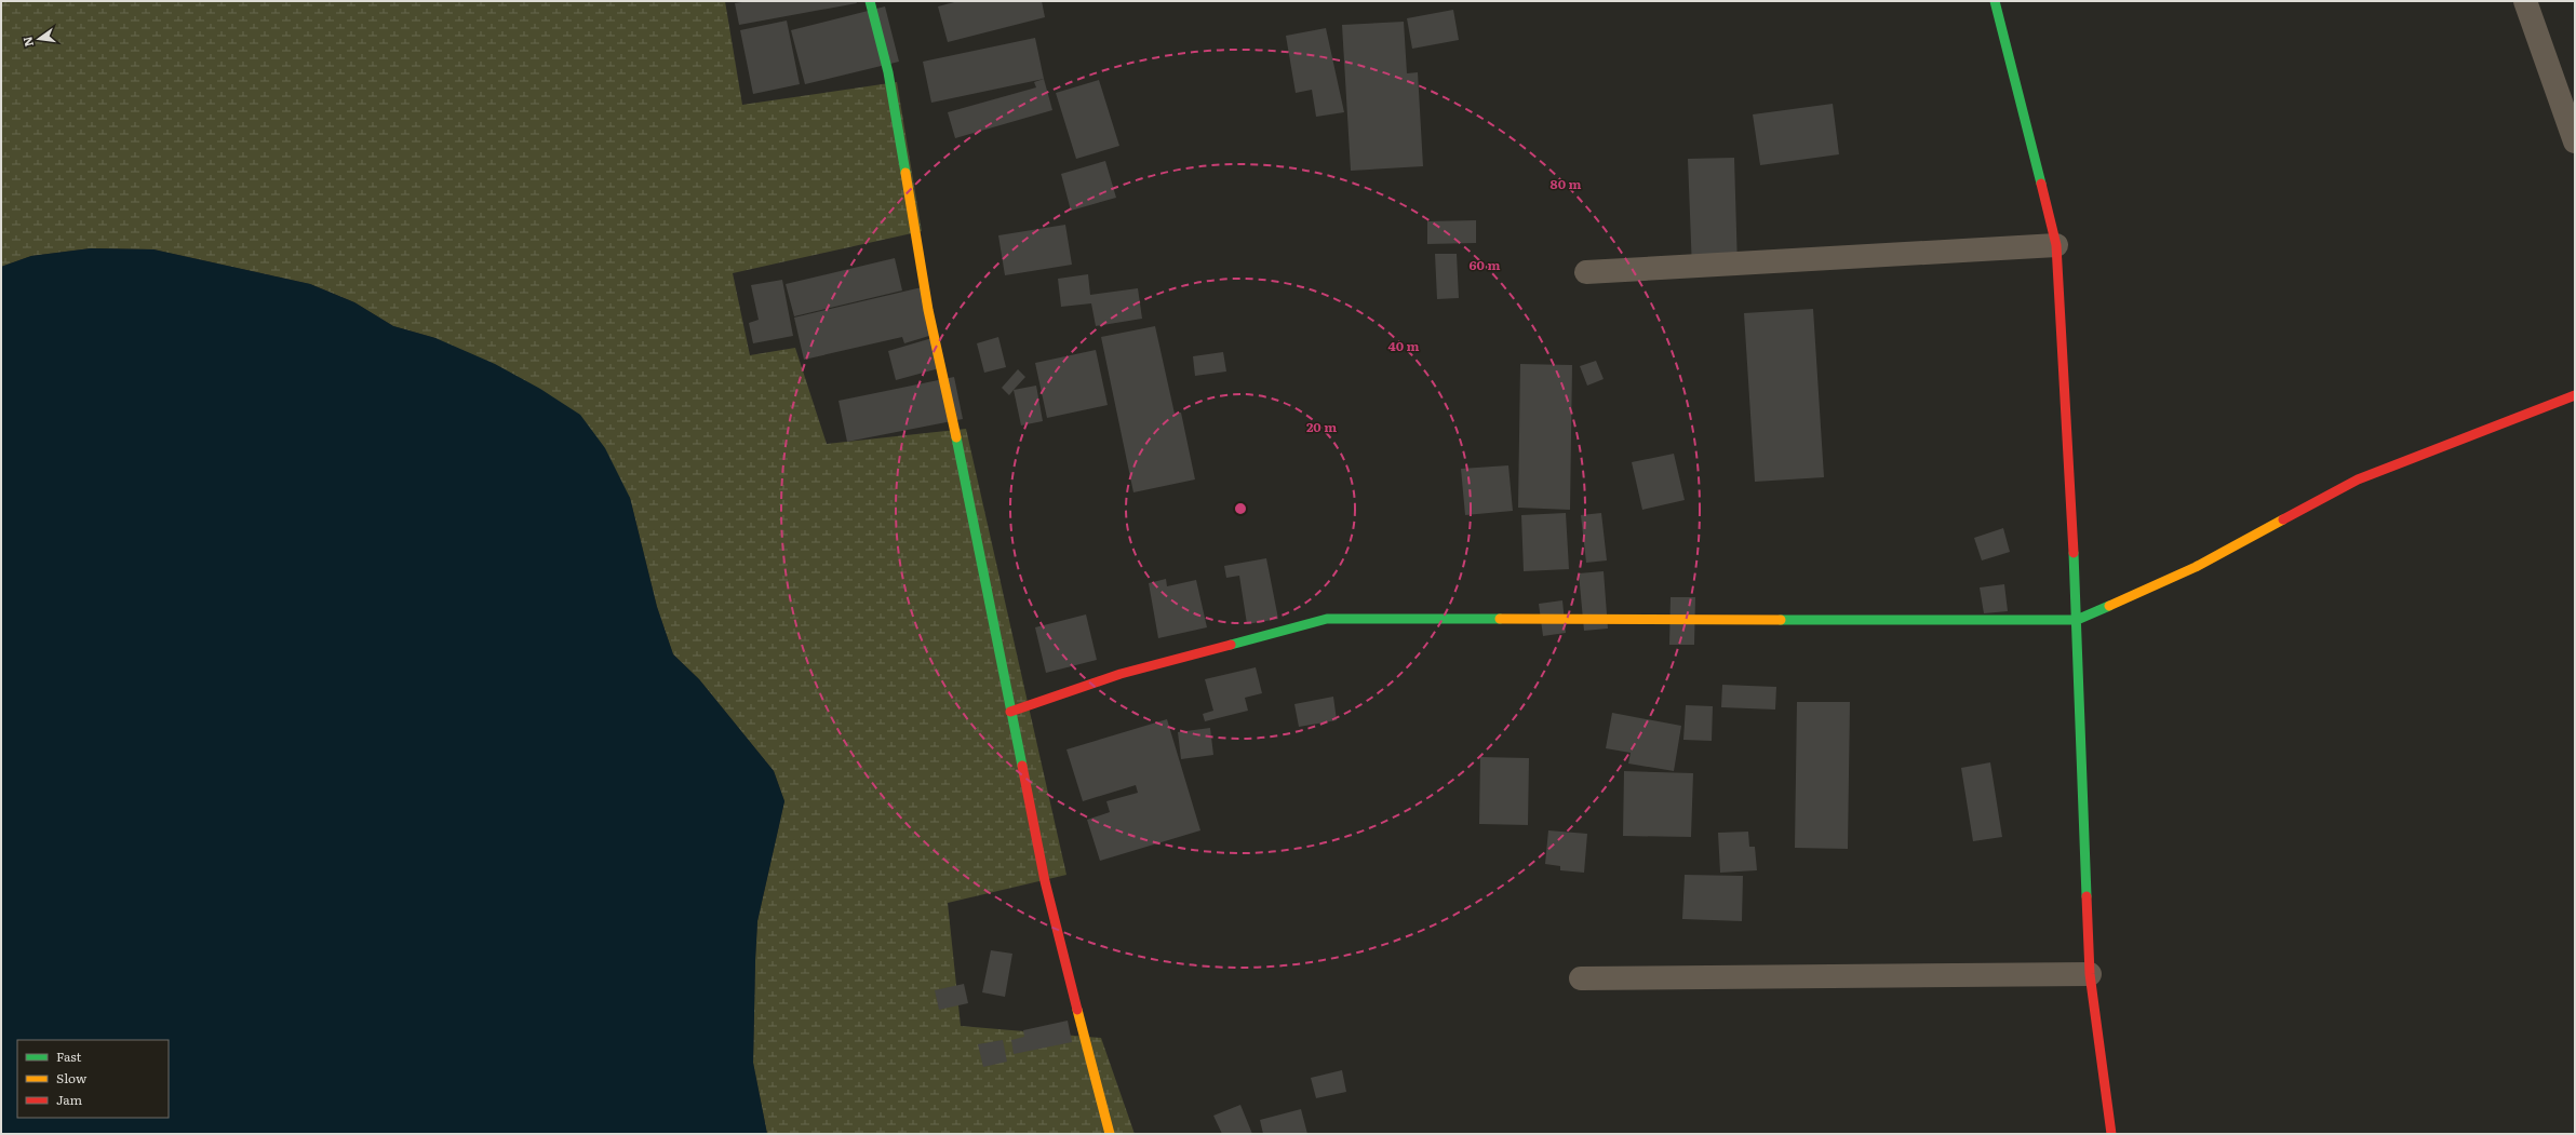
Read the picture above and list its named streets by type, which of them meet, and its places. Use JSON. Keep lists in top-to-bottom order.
{
  "legend": ["Fast", "Slow", "Jam"],
  "north": "left",
  "rings": [
    "80 m",
    "60 m",
    "40 m",
    "20 m"
  ]
}
